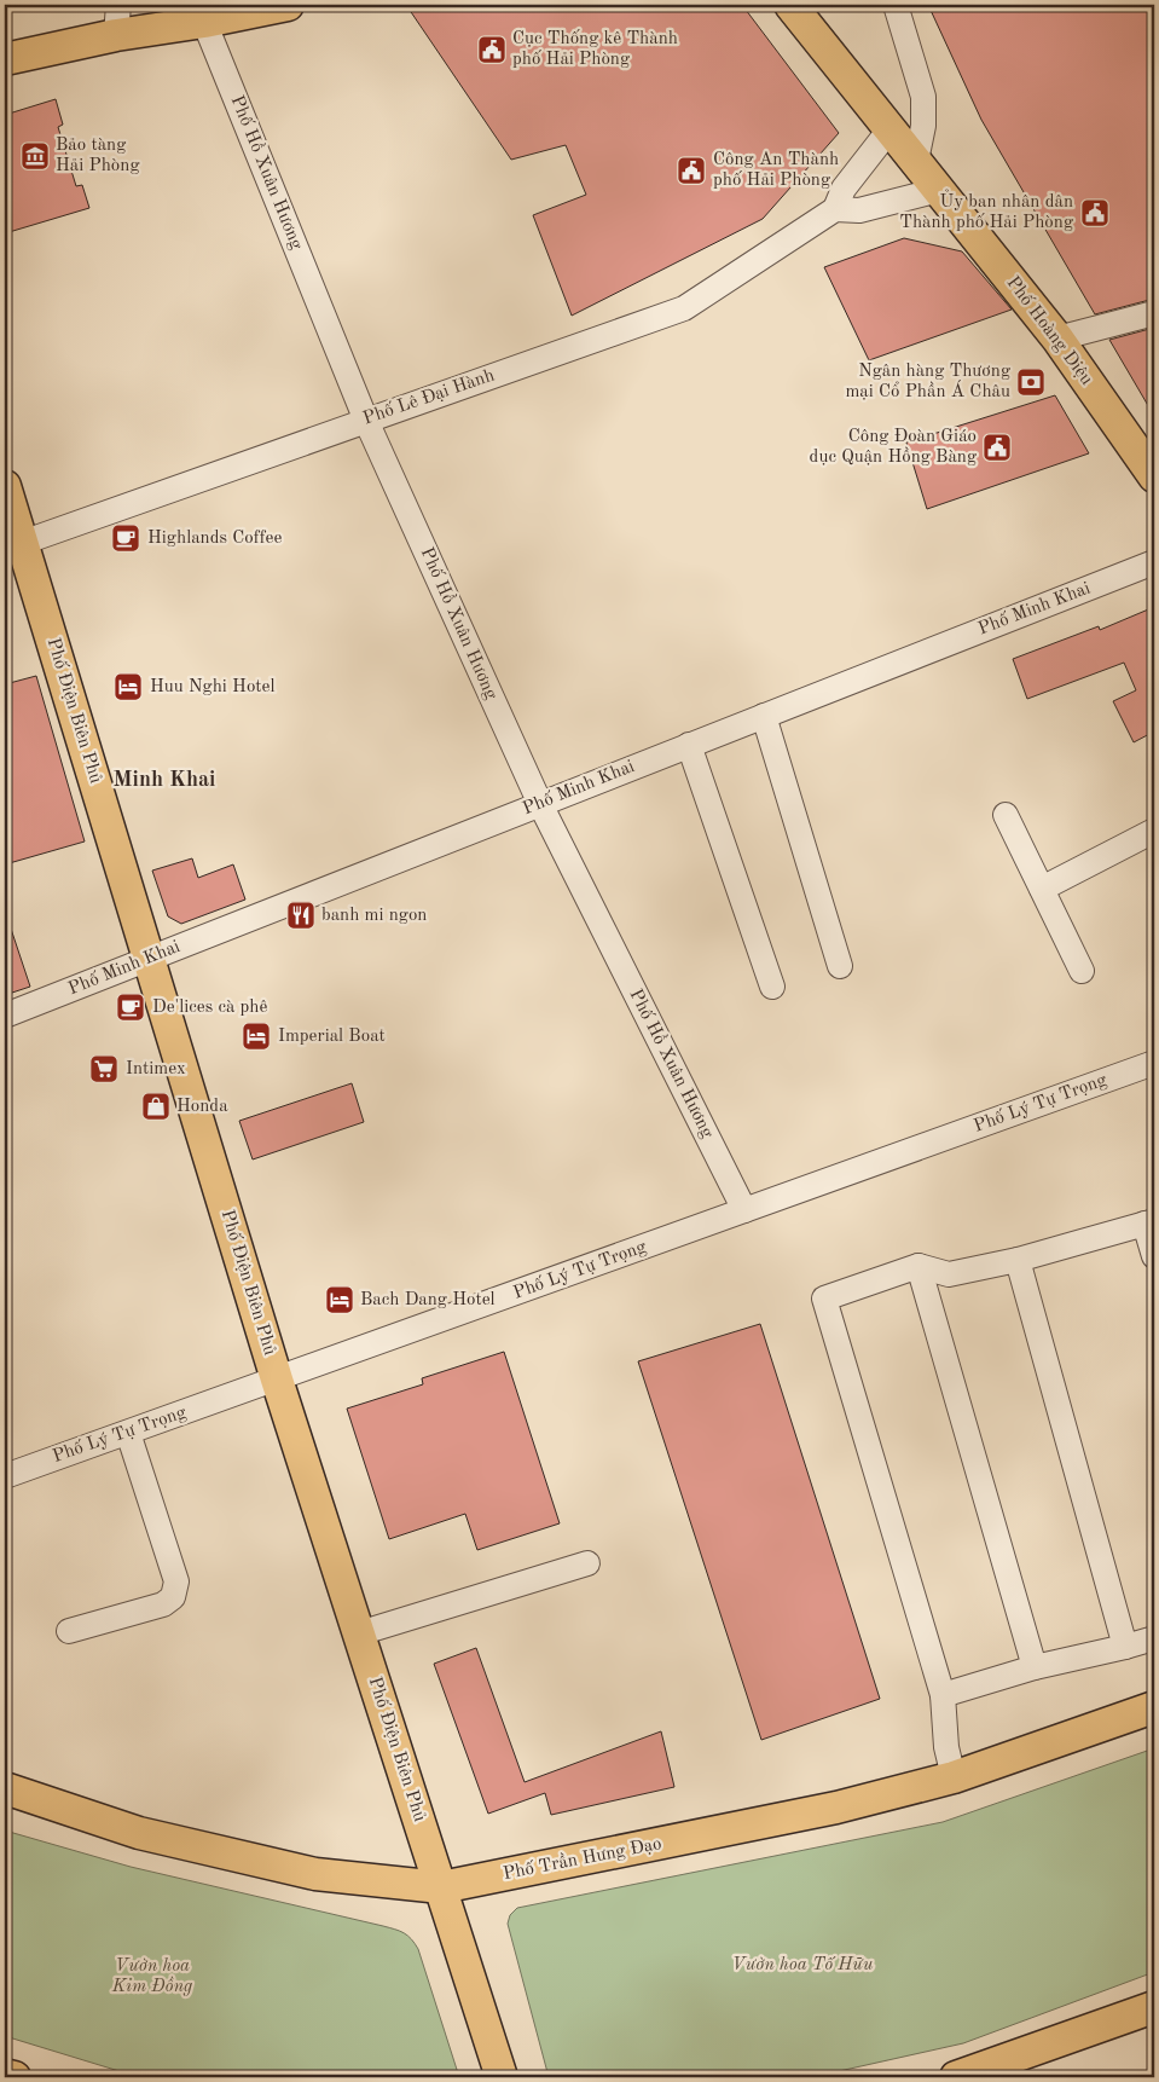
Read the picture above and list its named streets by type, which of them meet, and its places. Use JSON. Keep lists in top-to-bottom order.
{
  "streets": {
    "main road": ["Phố Hoàng Diệu", "Phố Điện Biên Phủ", "Phố Trần Hưng Đạo"],
    "street": [
      "Phố Hồ Xuân Hương",
      "Phố Lê Đại Hành",
      "Phố Minh Khai",
      "Phố Lý Tự Trọng"
    ]
  },
  "crossings": [
    ["Phố Hồ Xuân Hương", "Phố Lê Đại Hành"],
    ["Phố Hồ Xuân Hương", "Phố Minh Khai"],
    ["Phố Hồ Xuân Hương", "Phố Lý Tự Trọng"],
    ["Phố Lê Đại Hành", "Phố Điện Biên Phủ"],
    ["Phố Minh Khai", "Phố Điện Biên Phủ"],
    ["Phố Điện Biên Phủ", "Phố Lý Tự Trọng"],
    ["Phố Điện Biên Phủ", "Phố Trần Hưng Đạo"]
  ],
  "districts": ["Minh Khai"],
  "parks": ["Vườn hoa Tố Hữu", "Vườn hoa Kim Đồng"],
  "places": {
    "public building": [
      "Cục Thống kê Thành phố Hải Phòng",
      "Công An Thành phố Hải Phòng",
      "Ủy ban nhân dân Thành phố Hải Phòng",
      "Công Đoàn Giáo dục Quận Hồng Bàng"
    ],
    "museum": ["Bảo tàng Hải Phòng"],
    "bank": ["Ngân hàng Thương mại Cổ Phần Á Châu"],
    "cafe": ["Highlands Coffee", "De'lices cà phê"],
    "hotel": ["Huu Nghi Hotel", "Imperial Boat", "Bach Dang Hotel"],
    "restaurant": ["banh mi ngon"],
    "supermarket": ["Intimex"],
    "shop": ["Honda"]
  }
}
